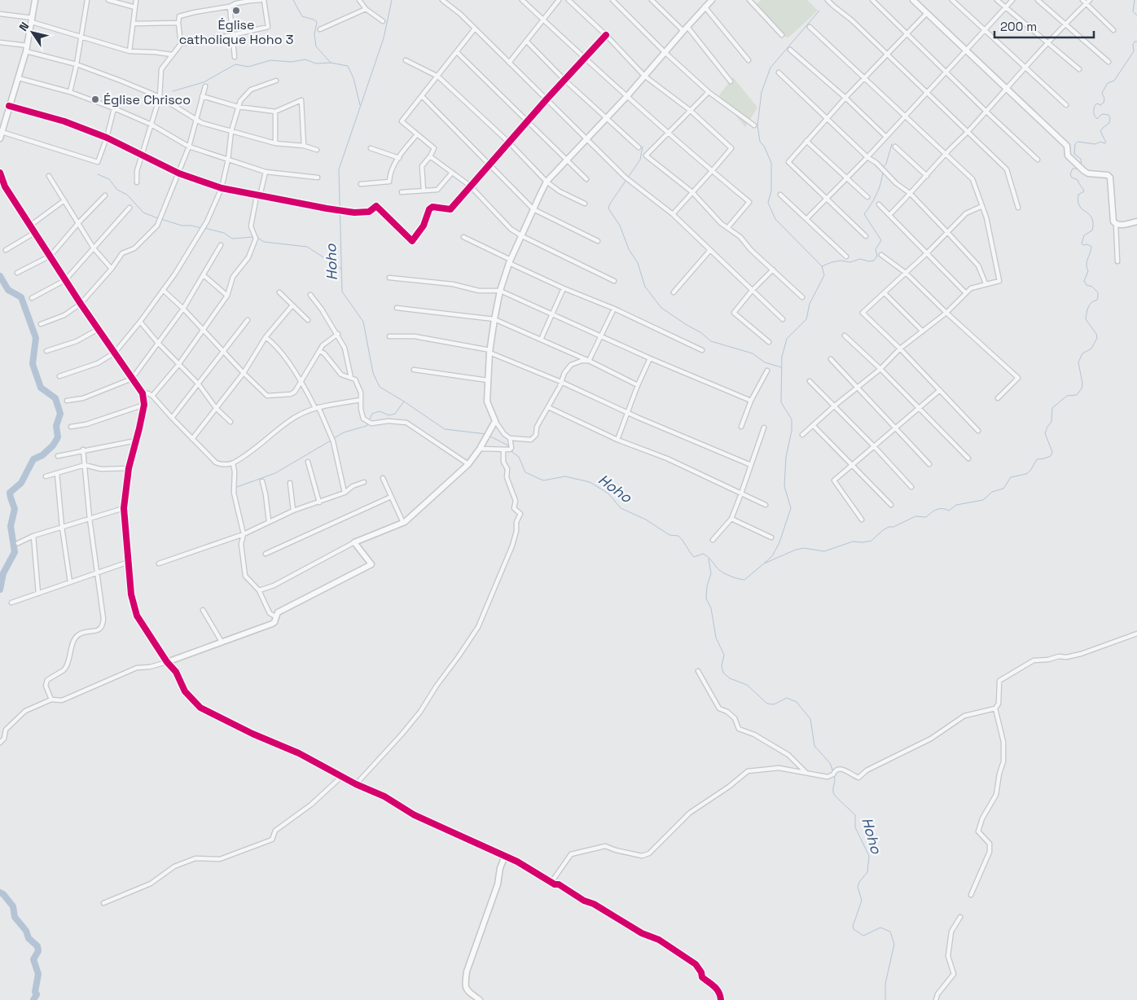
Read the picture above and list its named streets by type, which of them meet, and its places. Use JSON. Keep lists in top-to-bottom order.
{
  "water": ["Hoho"],
  "places": ["Église catholique Hoho 3", "Église Chrisco"],
  "scale_bar": "200 m",
  "north": "top left"
}
